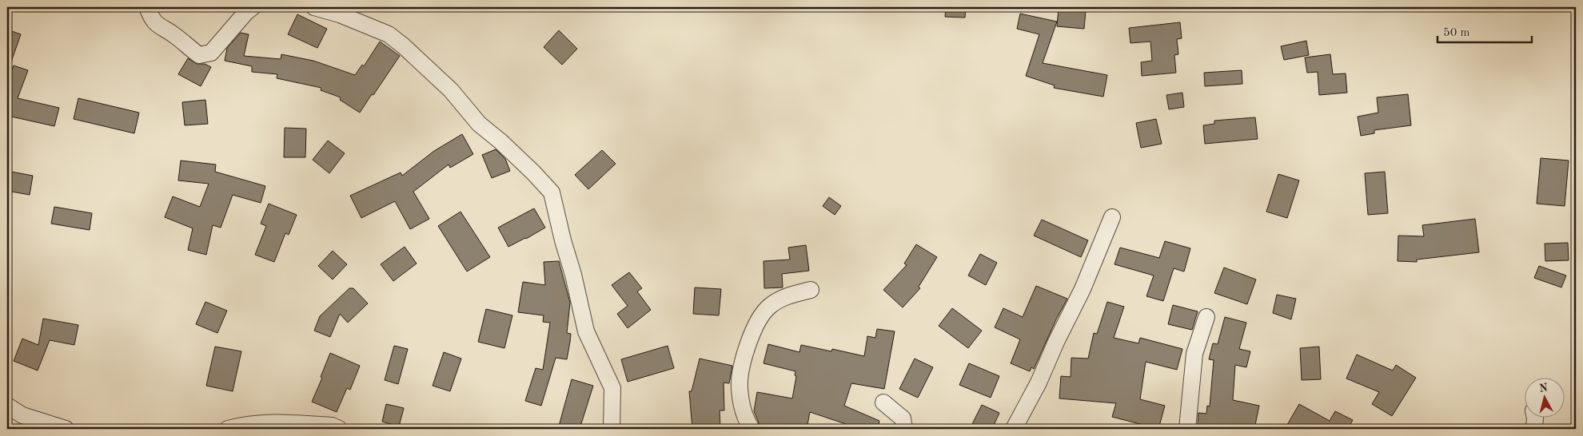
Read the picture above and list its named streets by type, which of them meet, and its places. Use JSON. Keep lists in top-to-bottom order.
{
  "scale_bar": "50 m",
  "north": "top"
}
